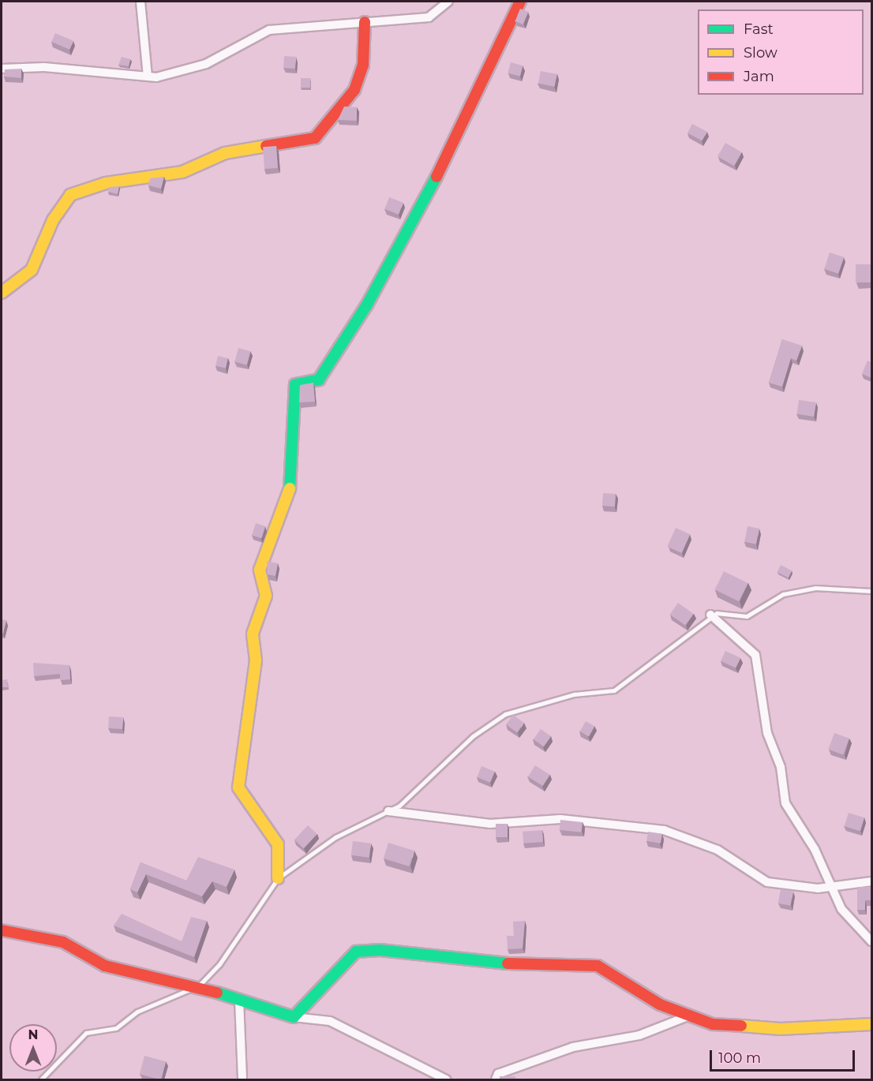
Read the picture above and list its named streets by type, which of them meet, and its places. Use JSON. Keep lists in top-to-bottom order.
{
  "legend": ["Fast", "Slow", "Jam"],
  "scale_bar": "100 m",
  "north": "top"
}
